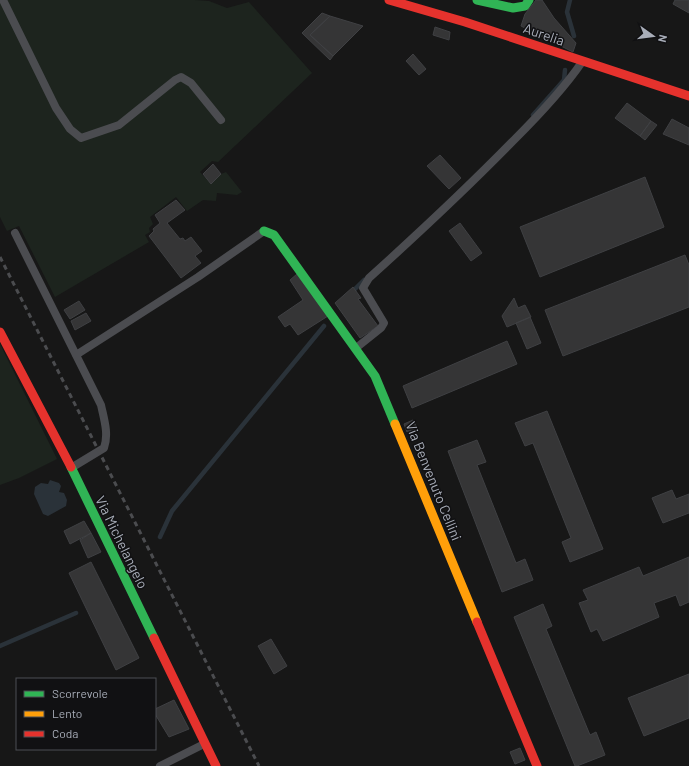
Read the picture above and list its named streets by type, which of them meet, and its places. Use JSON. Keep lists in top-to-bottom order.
{
  "streets": {
    "street": ["Aurelia", "Via Benvenuto Cellini", "Via Michelangelo"]
  },
  "legend": ["Scorrevole", "Lento", "Coda"],
  "north": "right"
}
